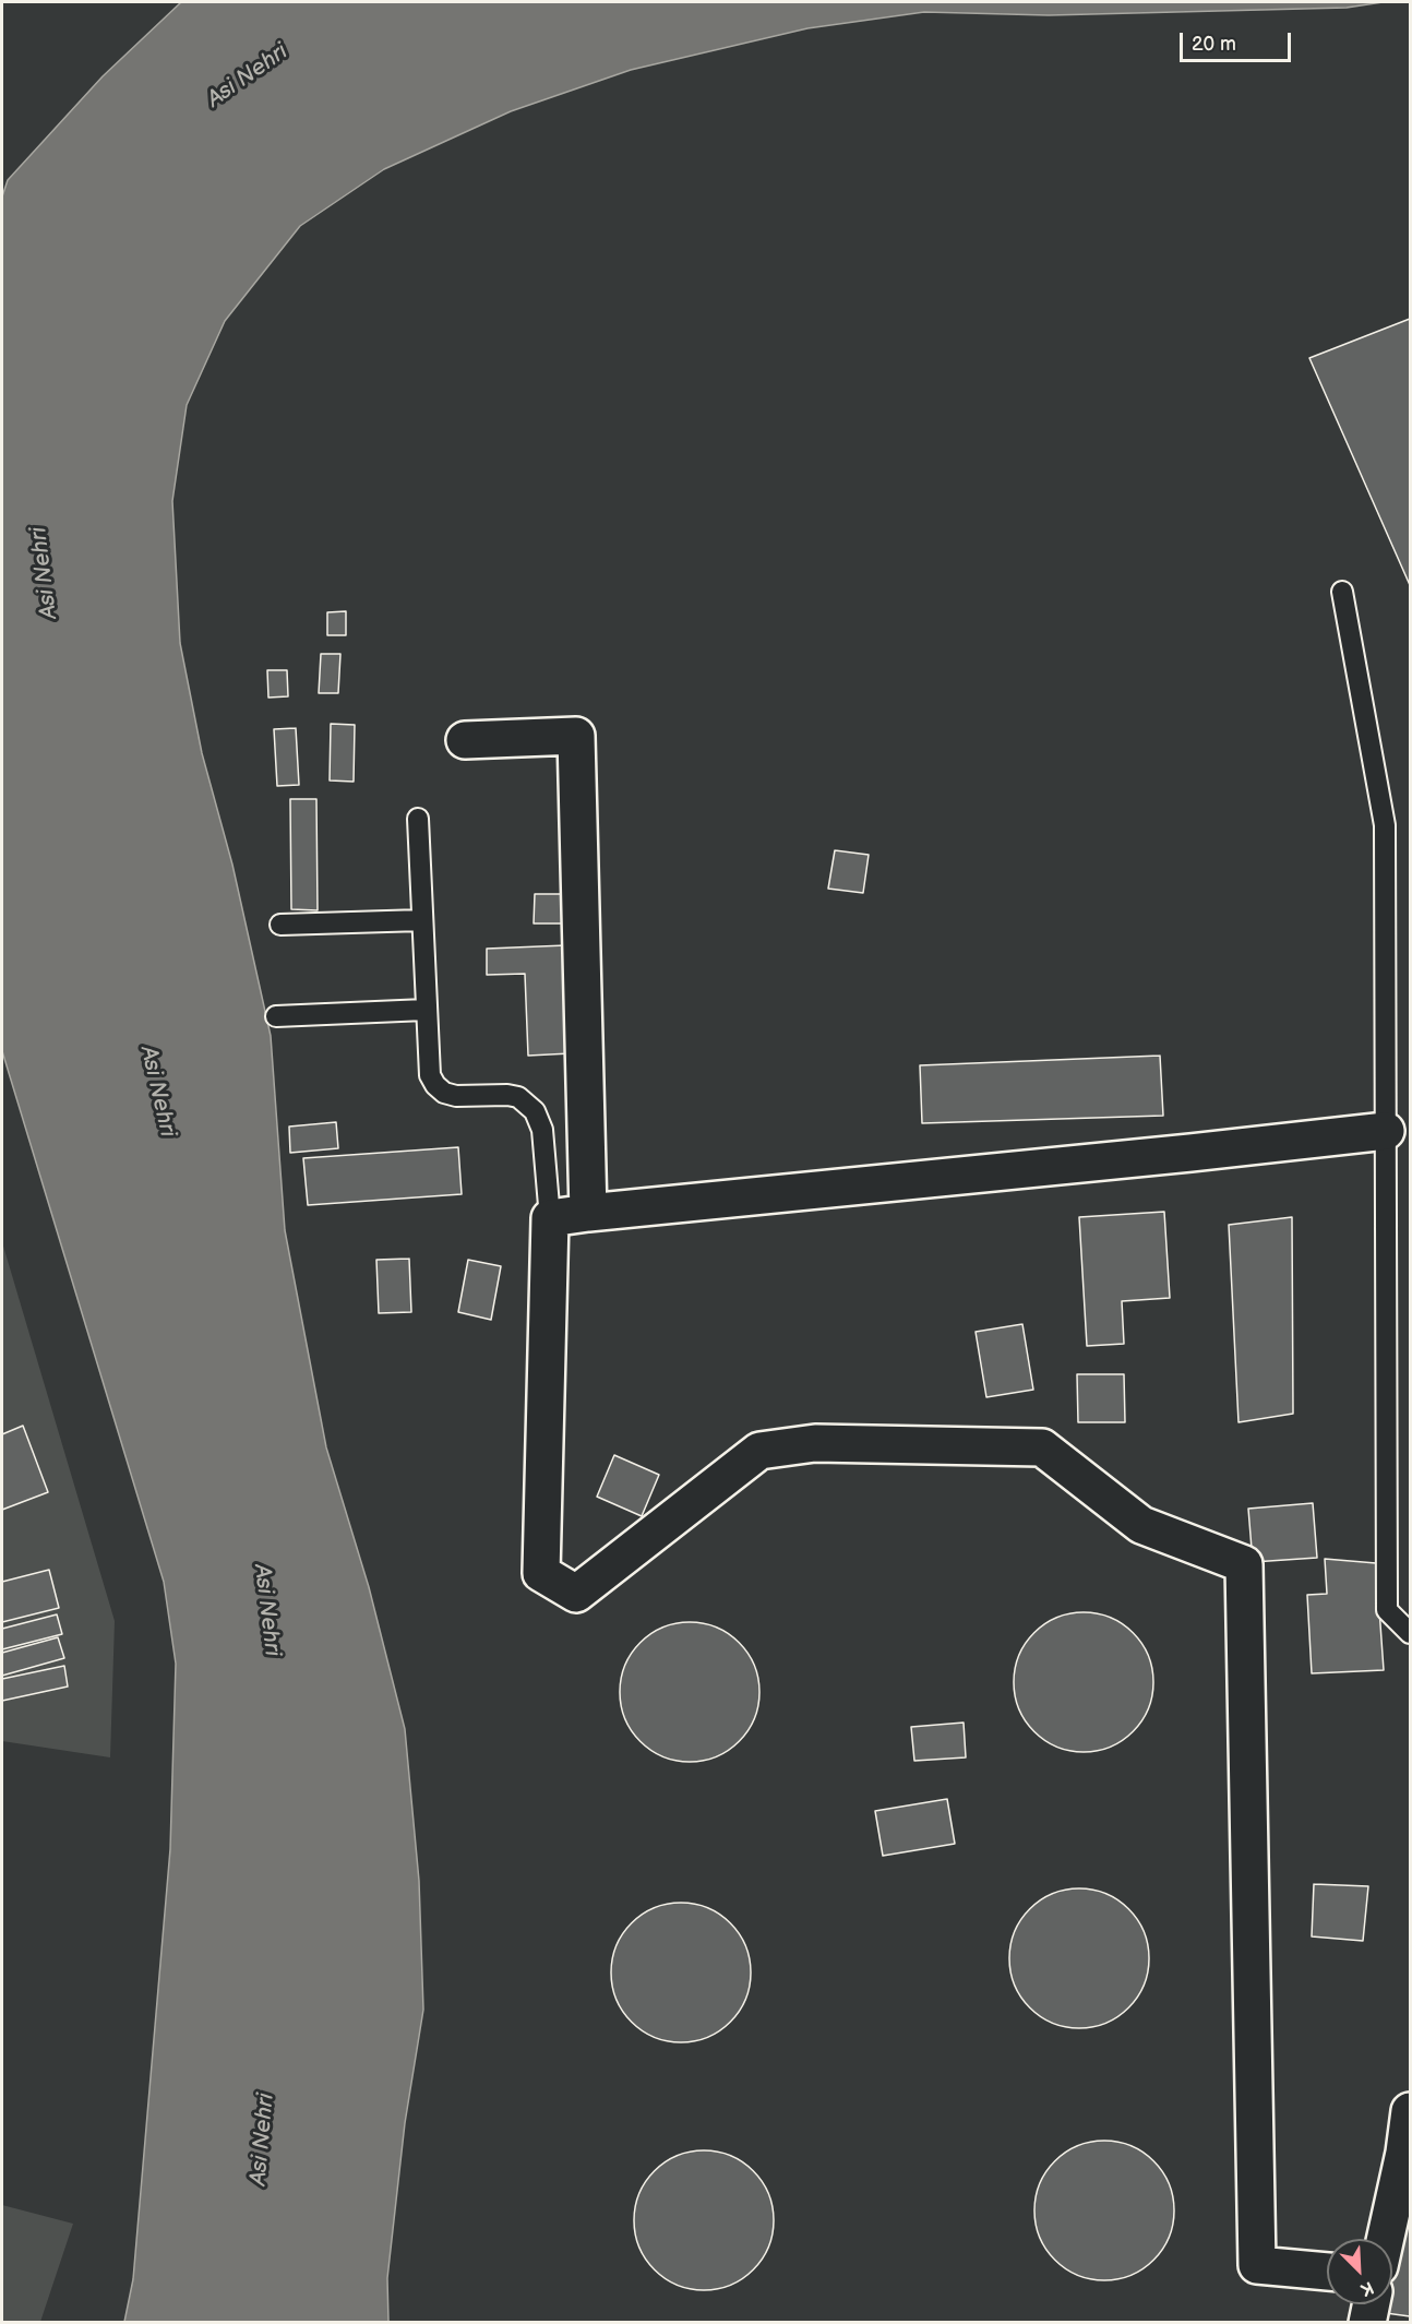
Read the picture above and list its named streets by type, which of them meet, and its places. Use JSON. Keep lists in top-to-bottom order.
{
  "water": ["Asi Nehri"],
  "scale_bar": "20 m",
  "north": "bottom right"
}
